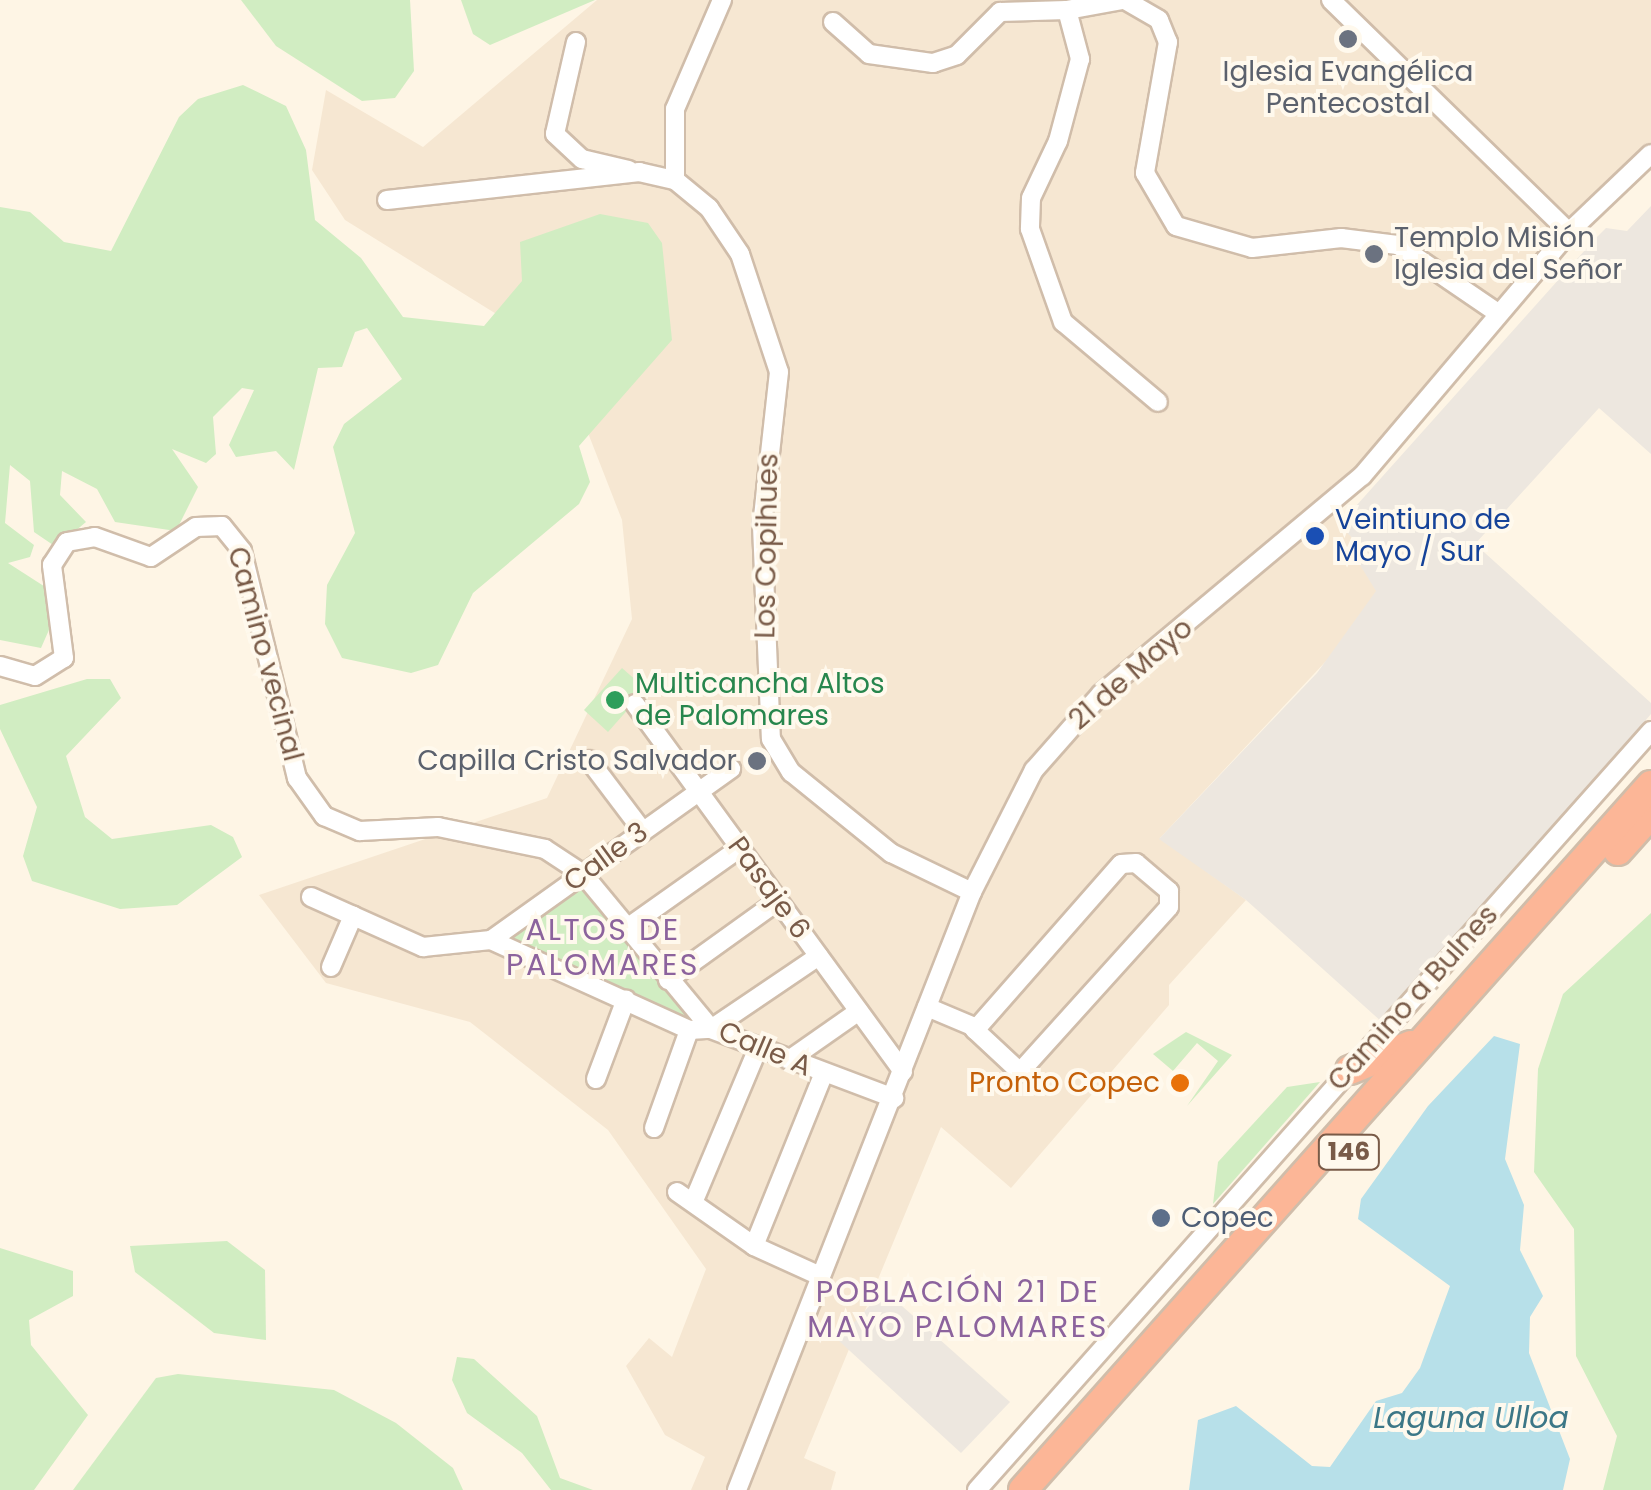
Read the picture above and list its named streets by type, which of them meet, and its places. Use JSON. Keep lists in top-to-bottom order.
{
  "streets": {
    "highway": ["146"],
    "street": [
      "Los Copihues",
      "Camino vecinal",
      "21 de Mayo",
      "Calle 3",
      "Pasaje 6",
      "Camino a Bulnes",
      "Calle A"
    ]
  },
  "crossings": [
    ["Los Copihues", "21 de Mayo"],
    ["Camino vecinal", "Calle 3"],
    ["Camino vecinal", "Calle A"],
    ["21 de Mayo", "Pasaje 6"],
    ["21 de Mayo", "Calle A"],
    ["Calle 3", "Pasaje 6"],
    ["Calle 3", "Calle A"]
  ],
  "districts": ["ALTOS DE PALOMARES", "POBLACIÓN 21 DE MAYO PALOMARES"],
  "water": ["Laguna Ulloa"],
  "places": [
    "Iglesia Evangélica Pentecostal",
    "Templo Misión Iglesia del Señor",
    "Veintiuno de Mayo / Sur",
    "Multicancha Altos de Palomares",
    "Capilla Cristo Salvador",
    "Pronto Copec",
    "Copec"
  ]
}
